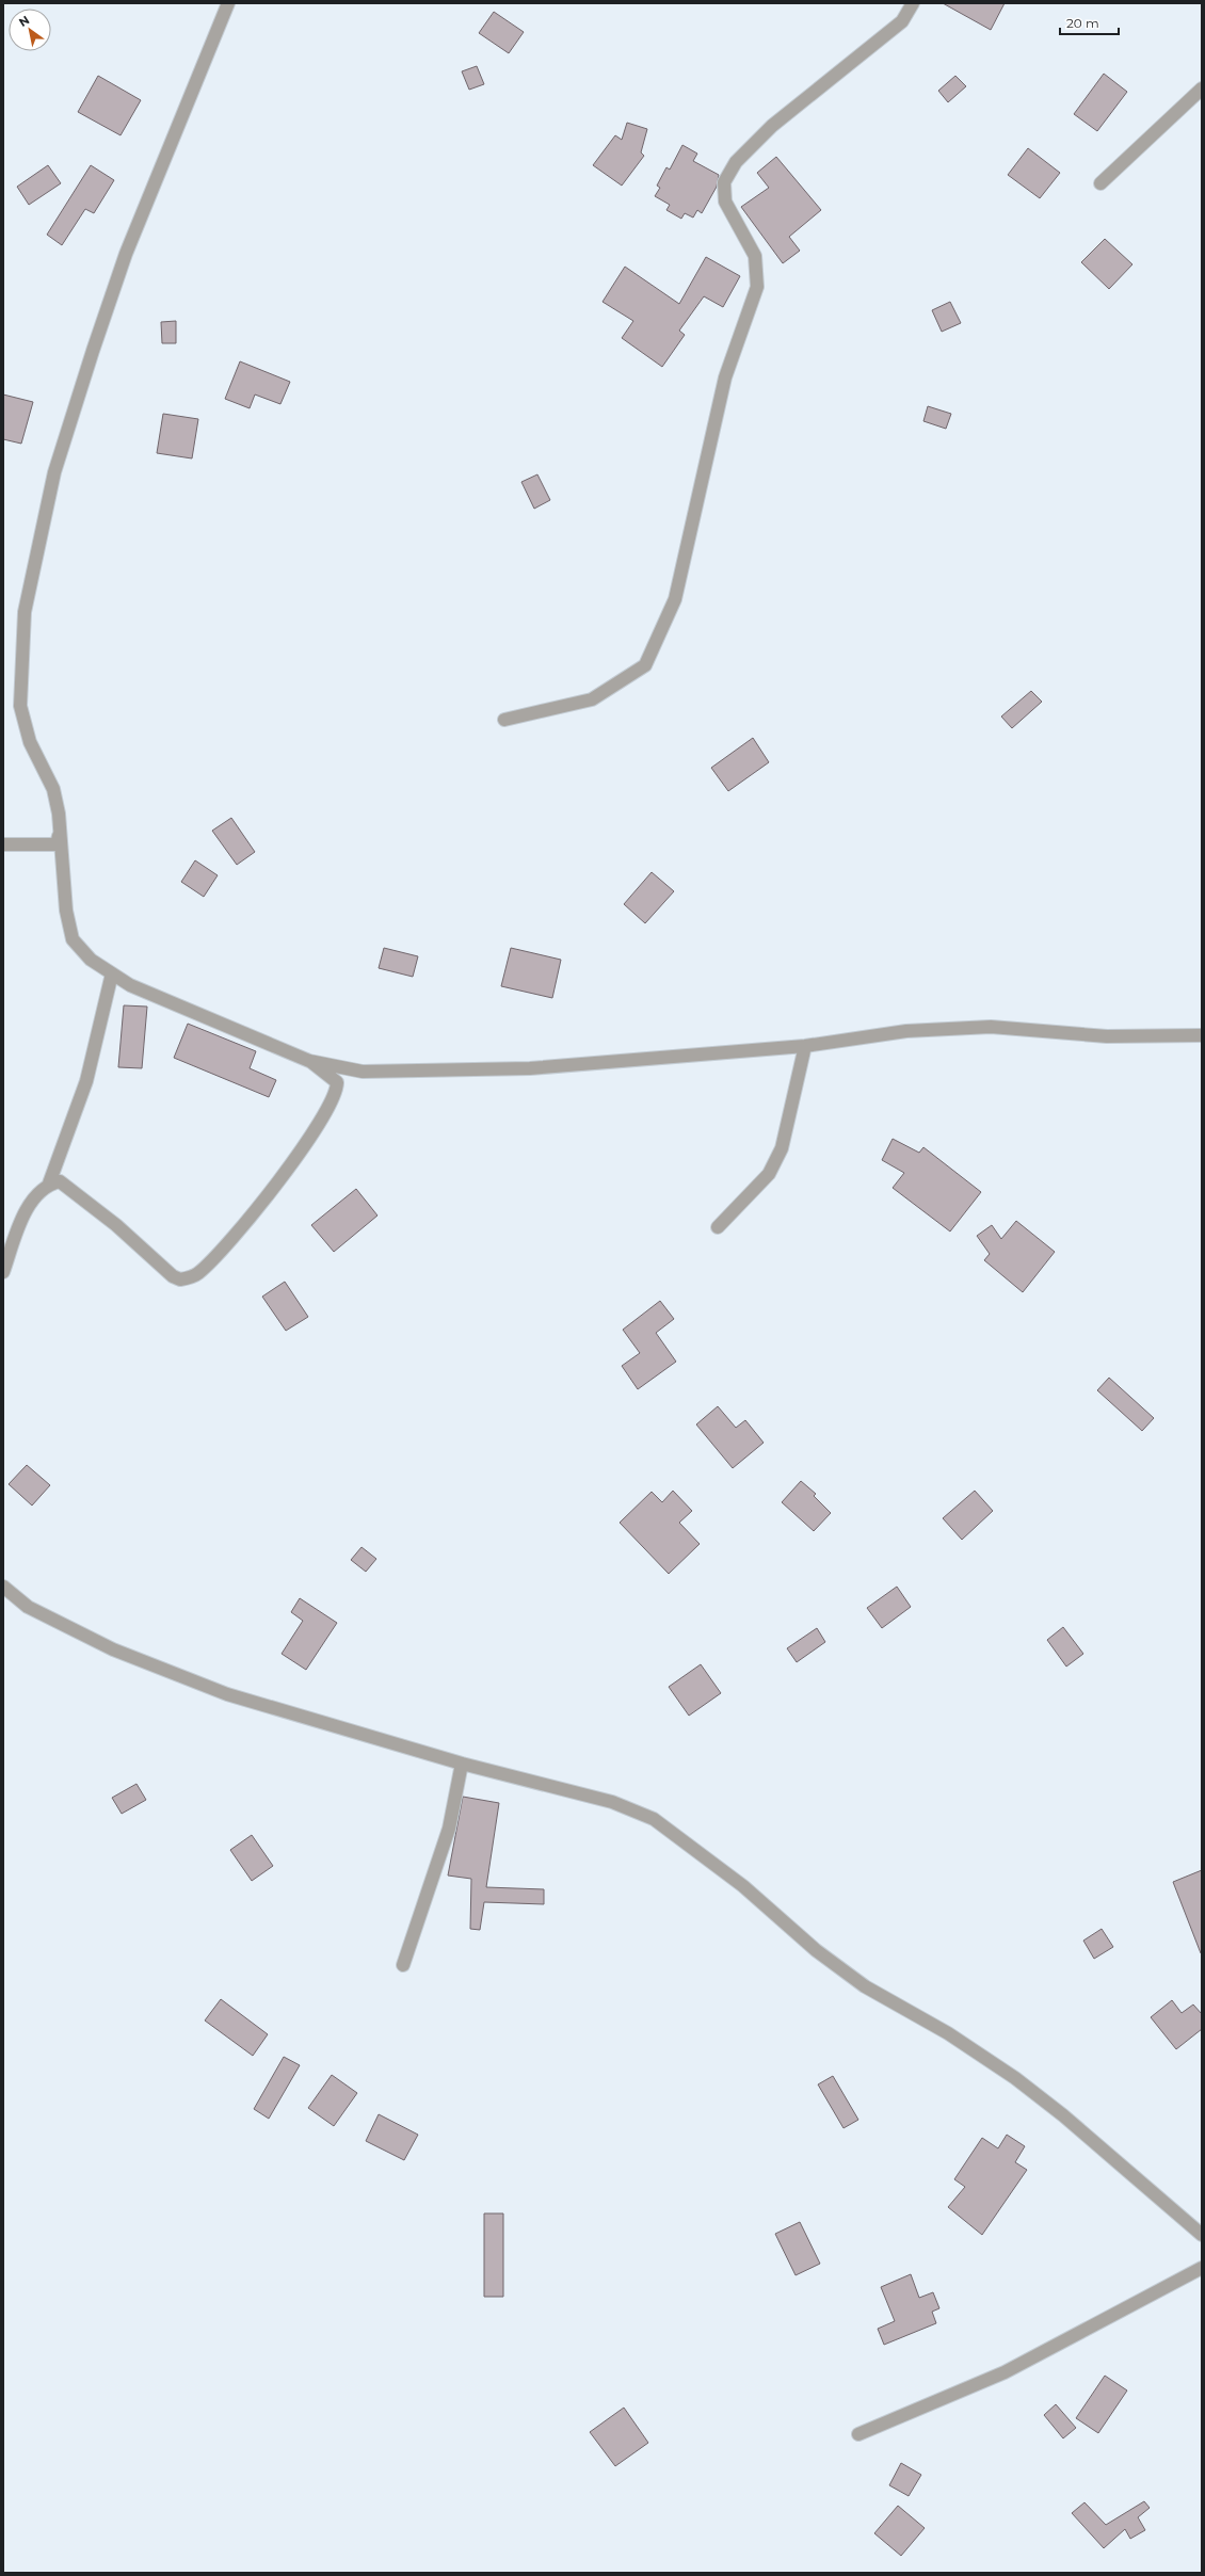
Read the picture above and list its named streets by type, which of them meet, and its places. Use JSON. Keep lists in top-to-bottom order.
{
  "scale_bar": "20 m",
  "north": "top left"
}
